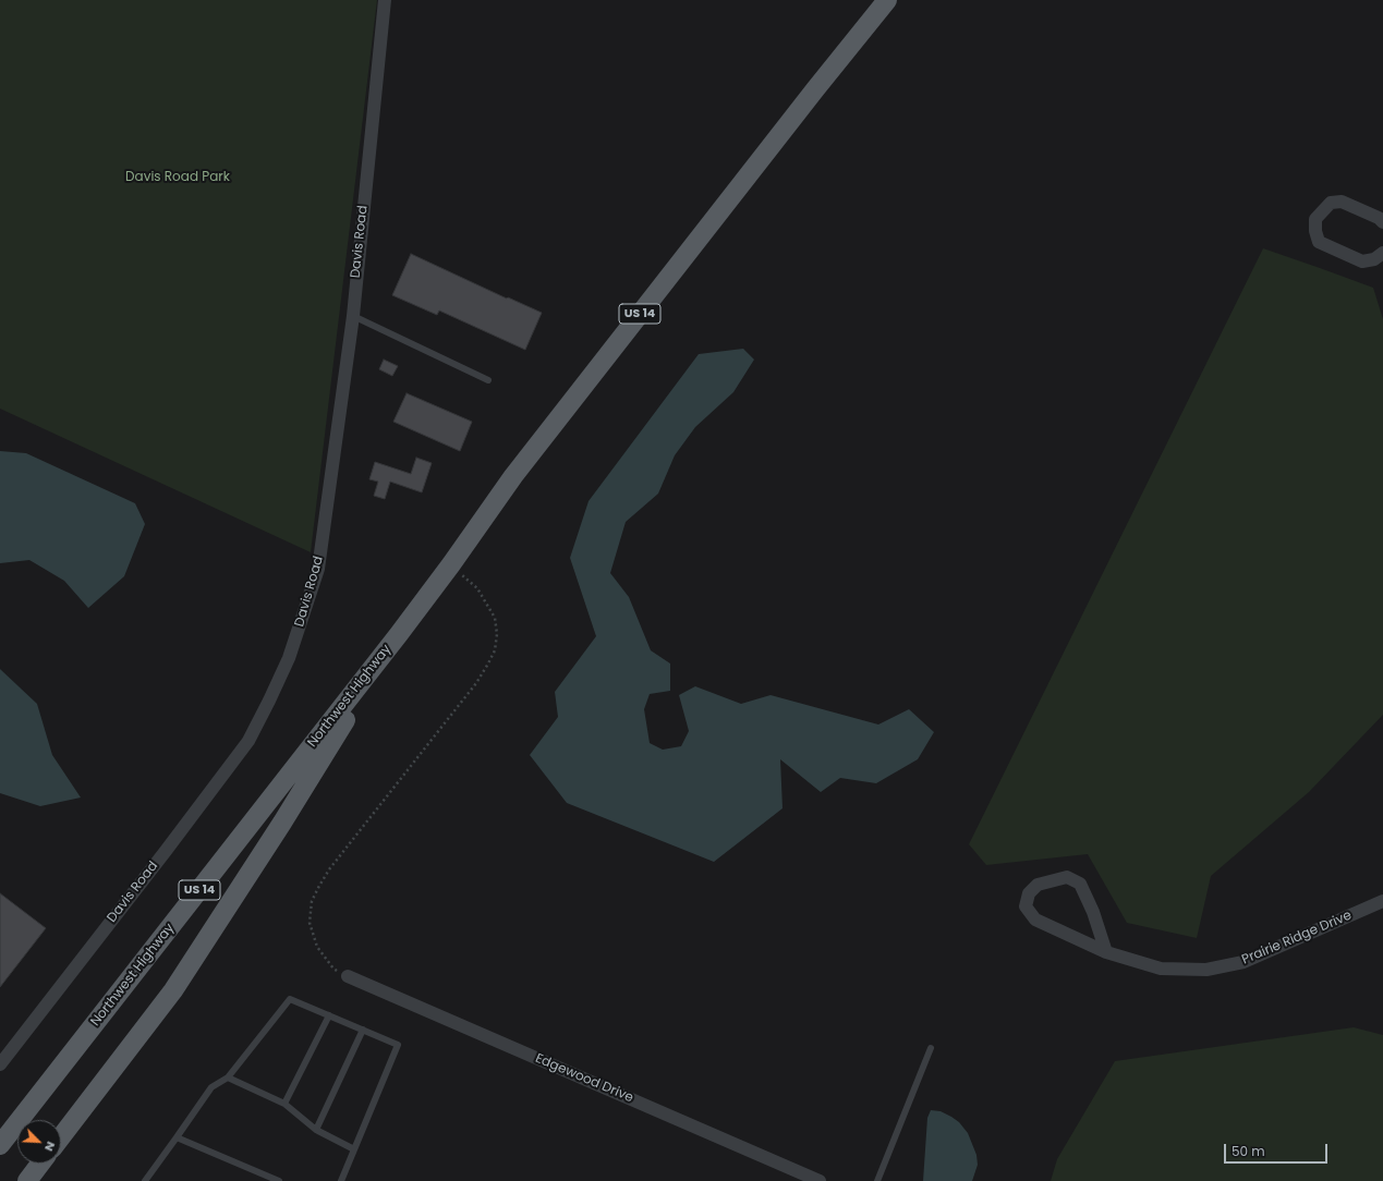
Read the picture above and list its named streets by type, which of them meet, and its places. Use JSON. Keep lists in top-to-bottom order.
{
  "streets": {
    "main road": ["US 14", "Northwest Highway"],
    "street": ["Davis Road", "Prairie Ridge Drive", "Edgewood Drive"]
  },
  "crossings": [
    ["US 14", "Northwest Highway"]
  ],
  "parks": ["Davis Road Park"],
  "scale_bar": "50 m",
  "north": "bottom right"
}
